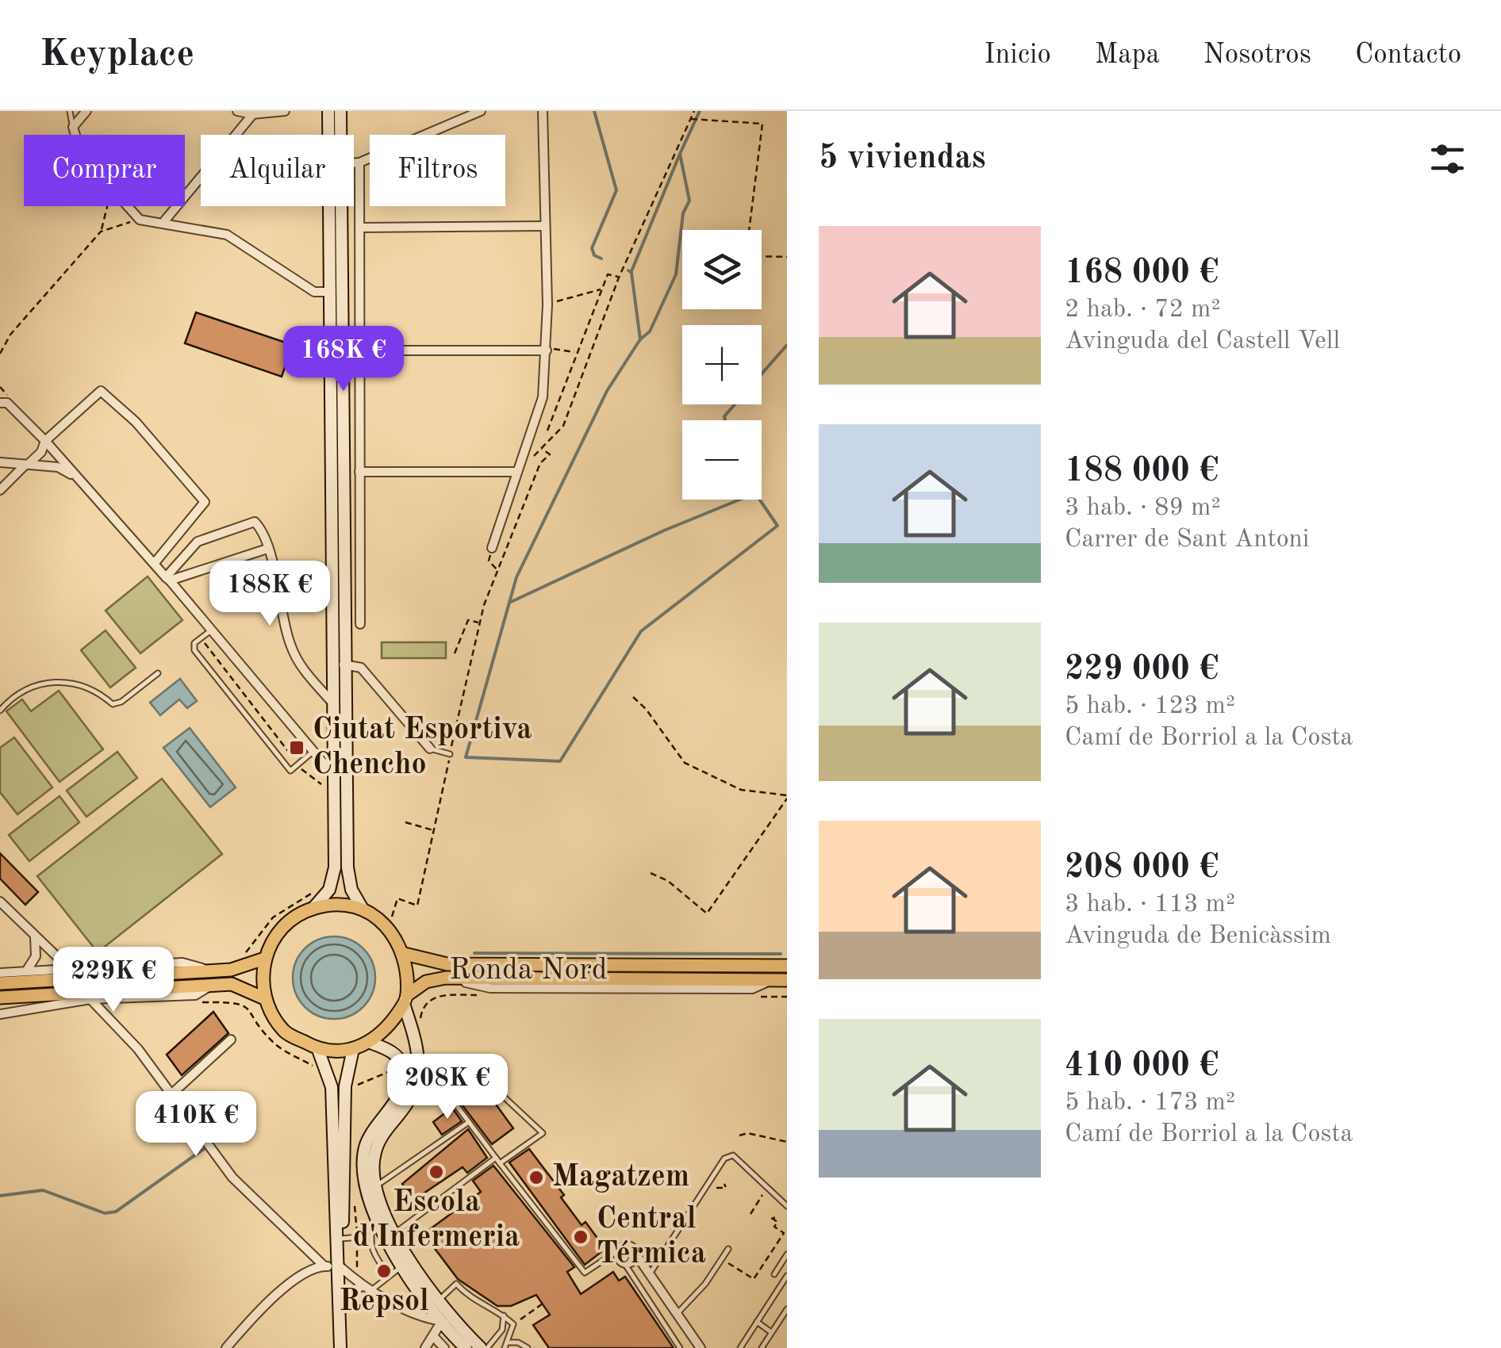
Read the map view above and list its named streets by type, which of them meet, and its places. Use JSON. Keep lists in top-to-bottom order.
{
  "streets": {
    "main road": ["Ronda Nord"]
  },
  "places": {
    "transit": ["Ciutat Esportiva Chencho"],
    "other": [
      "Escola d'Infermeria",
      "Magatzem",
      "Central Térmica",
      "Repsol"
    ]
  },
  "page": {
    "header": "Keyplace",
    "nav": [
      "Inicio",
      "Mapa",
      "Nosotros",
      "Contacto"
    ],
    "heading": "5 viviendas",
    "chip": ["Comprar", "Alquilar", "Filtros"],
    "list": [
      {
        "name": "168 000 €",
        "note": "2 hab. · 72 m² · Avinguda del Castell Vell"
      },
      {
        "name": "188 000 €",
        "note": "3 hab. · 89 m² · Carrer de Sant Antoni"
      },
      {
        "name": "229 000 €",
        "note": "5 hab. · 123 m² · Camí de Borriol a la Costa"
      },
      {
        "name": "208 000 €",
        "note": "3 hab. · 113 m² · Avinguda de Benicàssim"
      },
      {
        "name": "410 000 €",
        "note": "5 hab. · 173 m² · Camí de Borriol a la Costa"
      }
    ],
    "map_buttons": ["+", "−"],
    "price": [
      "168K €",
      "188K €",
      "229K €",
      "208K €",
      "410K €"
    ]
  }
}
